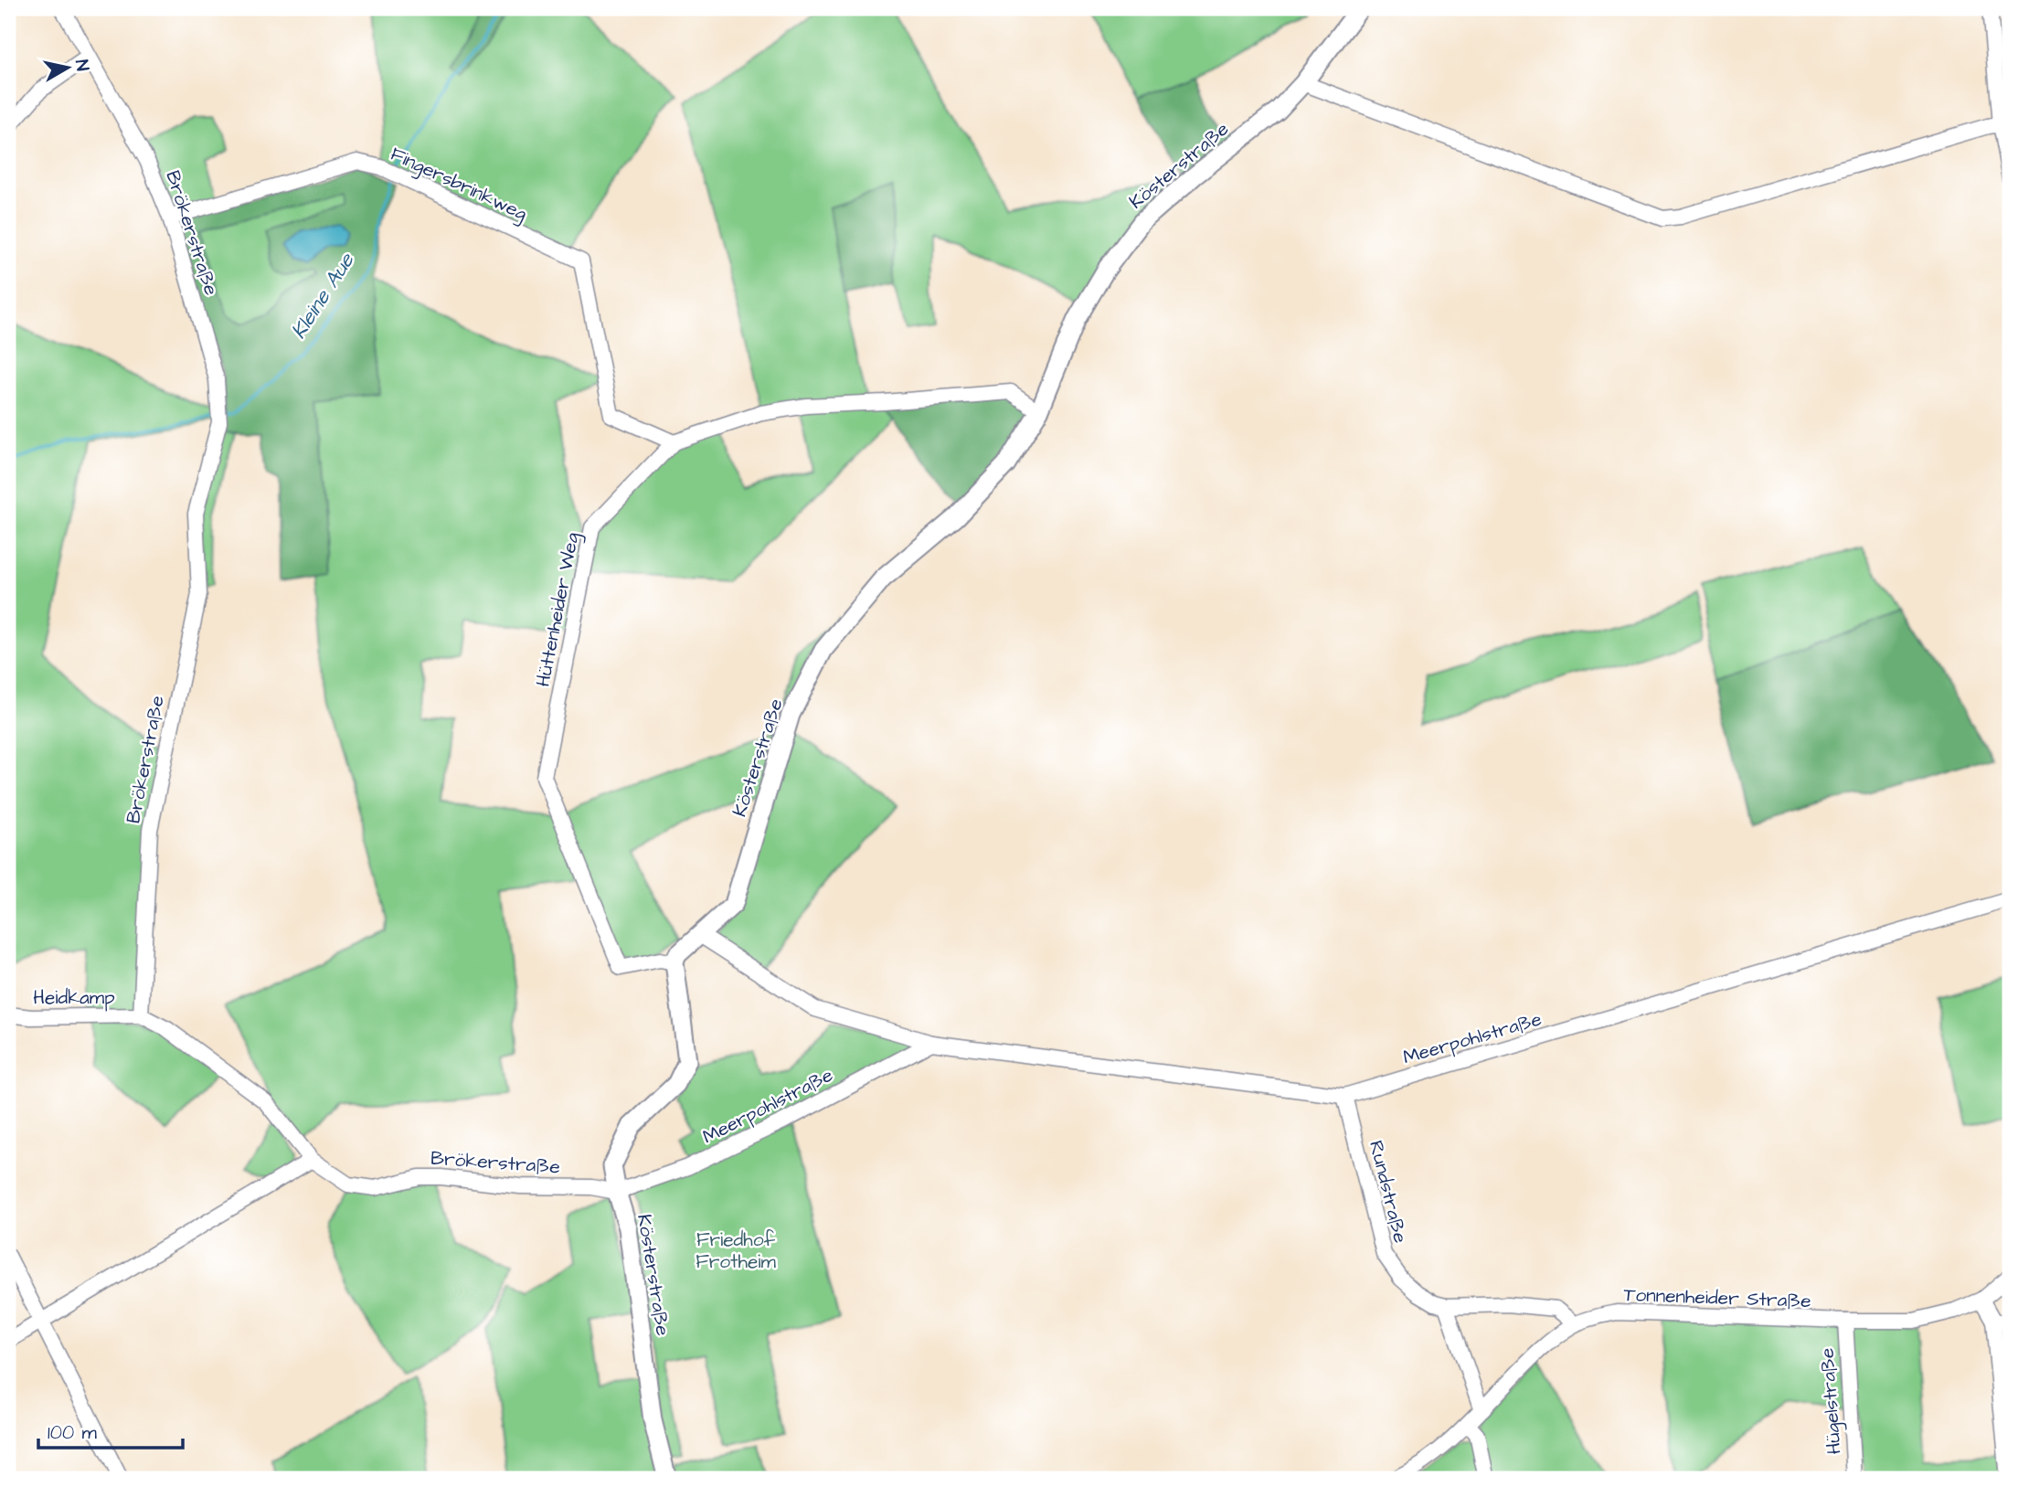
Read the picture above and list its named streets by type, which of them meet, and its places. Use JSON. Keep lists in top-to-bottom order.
{
  "streets": {
    "main road": ["Kösterstraße"],
    "street": [
      "Fingersbrinkweg",
      "Brökerstraße",
      "Hüttenheider Weg",
      "Heidkamp",
      "Meerpohlstraße",
      "Rundstraße",
      "Tonnenheider Straße",
      "Hügelstraße"
    ]
  },
  "crossings": [
    ["Kösterstraße", "Brökerstraße"],
    ["Kösterstraße", "Hüttenheider Weg"],
    ["Kösterstraße", "Meerpohlstraße"],
    ["Fingersbrinkweg", "Brökerstraße"],
    ["Fingersbrinkweg", "Hüttenheider Weg"],
    ["Brökerstraße", "Heidkamp"],
    ["Brökerstraße", "Meerpohlstraße"],
    ["Meerpohlstraße", "Rundstraße"],
    ["Rundstraße", "Tonnenheider Straße"],
    ["Tonnenheider Straße", "Hügelstraße"]
  ],
  "water": ["Kleine Aue"],
  "parks": ["Friedhof Frotheim"],
  "scale_bar": "100 m",
  "north": "right"
}
